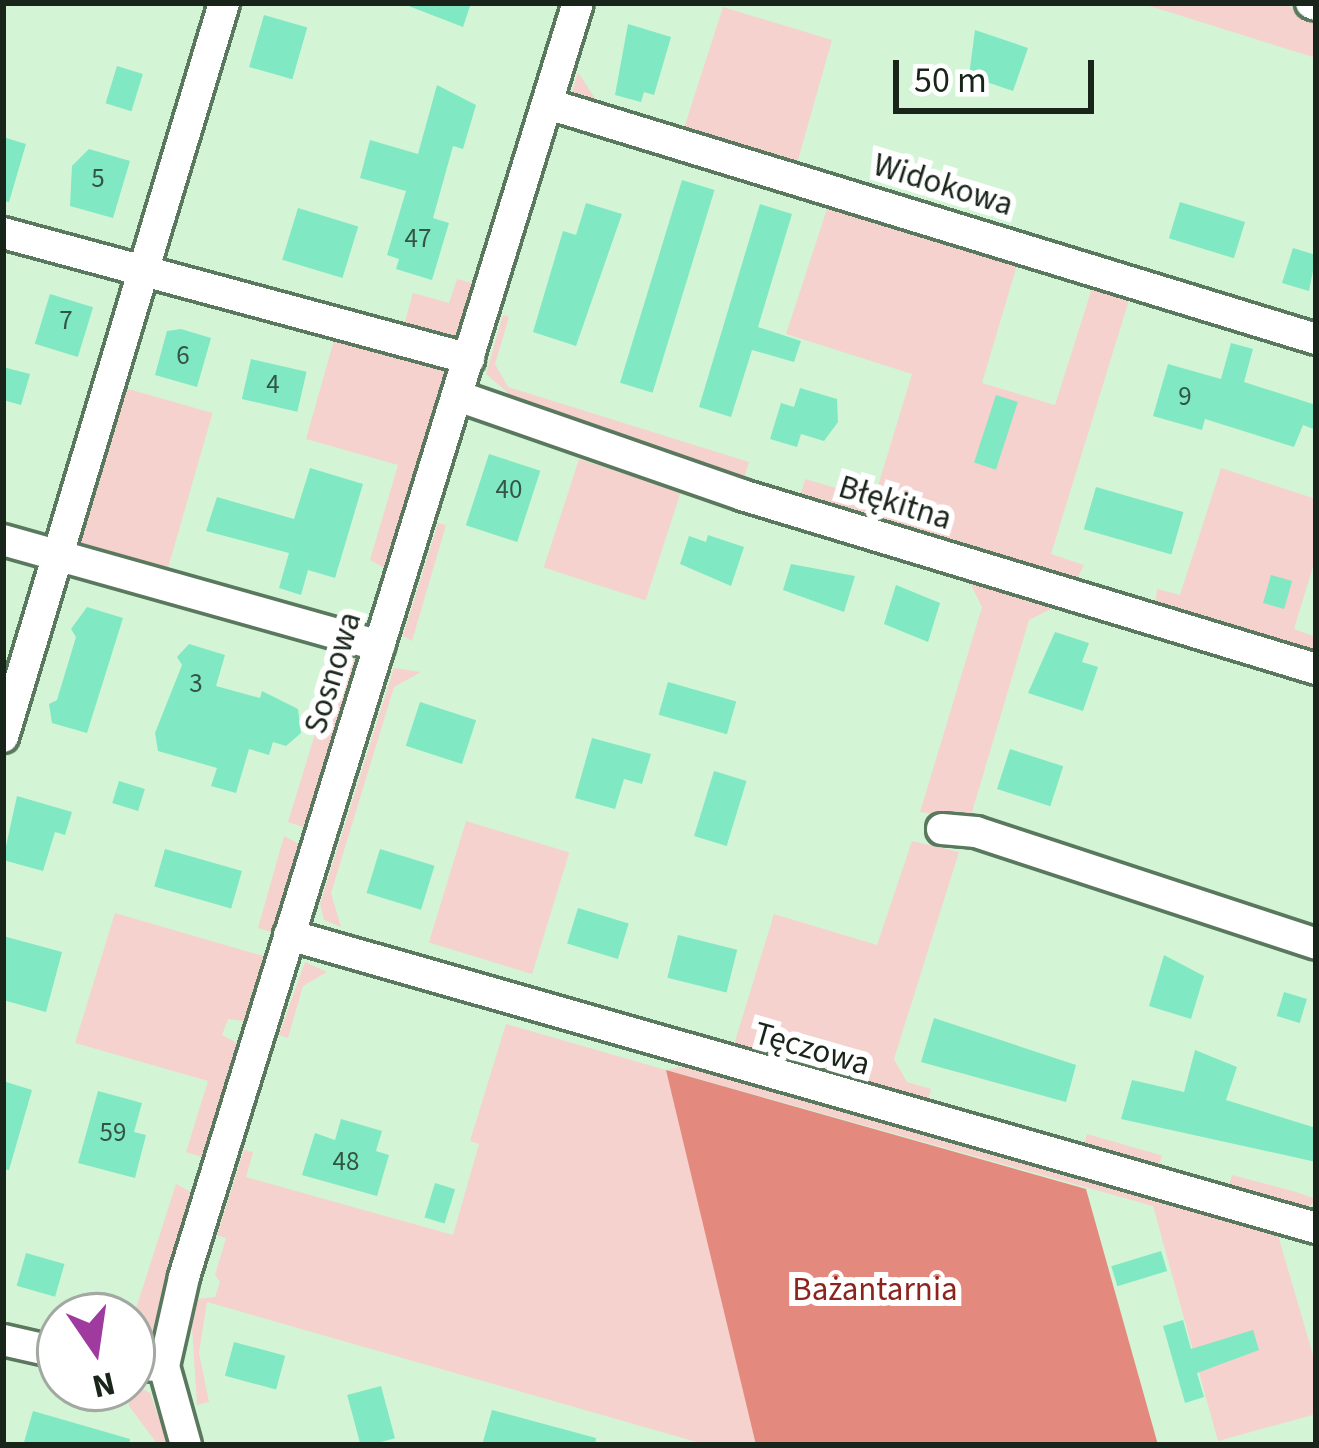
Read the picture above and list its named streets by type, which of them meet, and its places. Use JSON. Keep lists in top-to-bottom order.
{
  "streets": {
    "street": [
      "Widokowa",
      "Błękitna",
      "Sosnowa",
      "Tęczowa"
    ]
  },
  "crossings": [
    ["Widokowa", "Sosnowa"],
    ["Błękitna", "Sosnowa"],
    ["Sosnowa", "Tęczowa"]
  ],
  "parks": ["Bażantarnia"],
  "house_numbers": [
    "5",
    "47",
    "7",
    "6",
    "4",
    "9",
    "40",
    "3",
    "59",
    "48"
  ],
  "scale_bar": "50 m",
  "north": "bottom"
}
